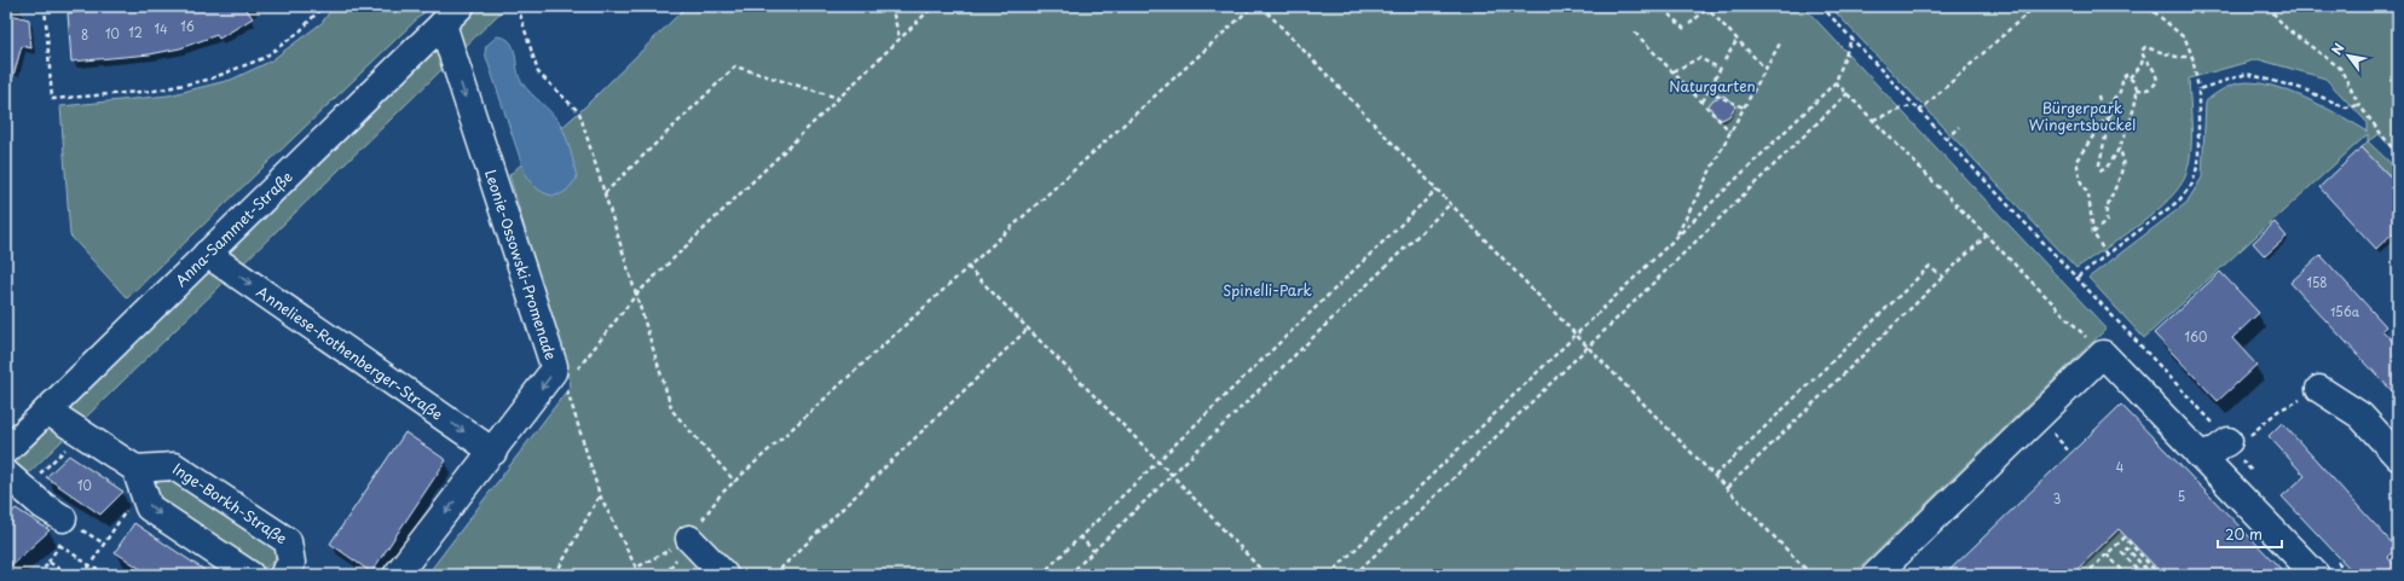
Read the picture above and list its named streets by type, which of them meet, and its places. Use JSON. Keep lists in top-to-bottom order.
{
  "streets": {
    "street": [
      "Anna-Sammet-Straße",
      "Leonie-Ossowski-Promenade",
      "Anneliese-Rothenberger-Straße",
      "Inge-Borkh-Straße"
    ]
  },
  "crossings": [
    ["Anna-Sammet-Straße", "Leonie-Ossowski-Promenade"],
    ["Anna-Sammet-Straße", "Anneliese-Rothenberger-Straße"],
    ["Leonie-Ossowski-Promenade", "Anneliese-Rothenberger-Straße"]
  ],
  "one_way": ["Leonie-Ossowski-Promenade", "Anneliese-Rothenberger-Straße"],
  "parks": ["Naturgarten", "Bürgerpark Wingertsbuckel", "Spinelli-Park"],
  "house_numbers": [
    "16",
    "14",
    "12",
    "10",
    "8",
    "158",
    "156a",
    "160",
    "4",
    "10",
    "5",
    "3"
  ],
  "scale_bar": "20 m",
  "north": "top left"
}
